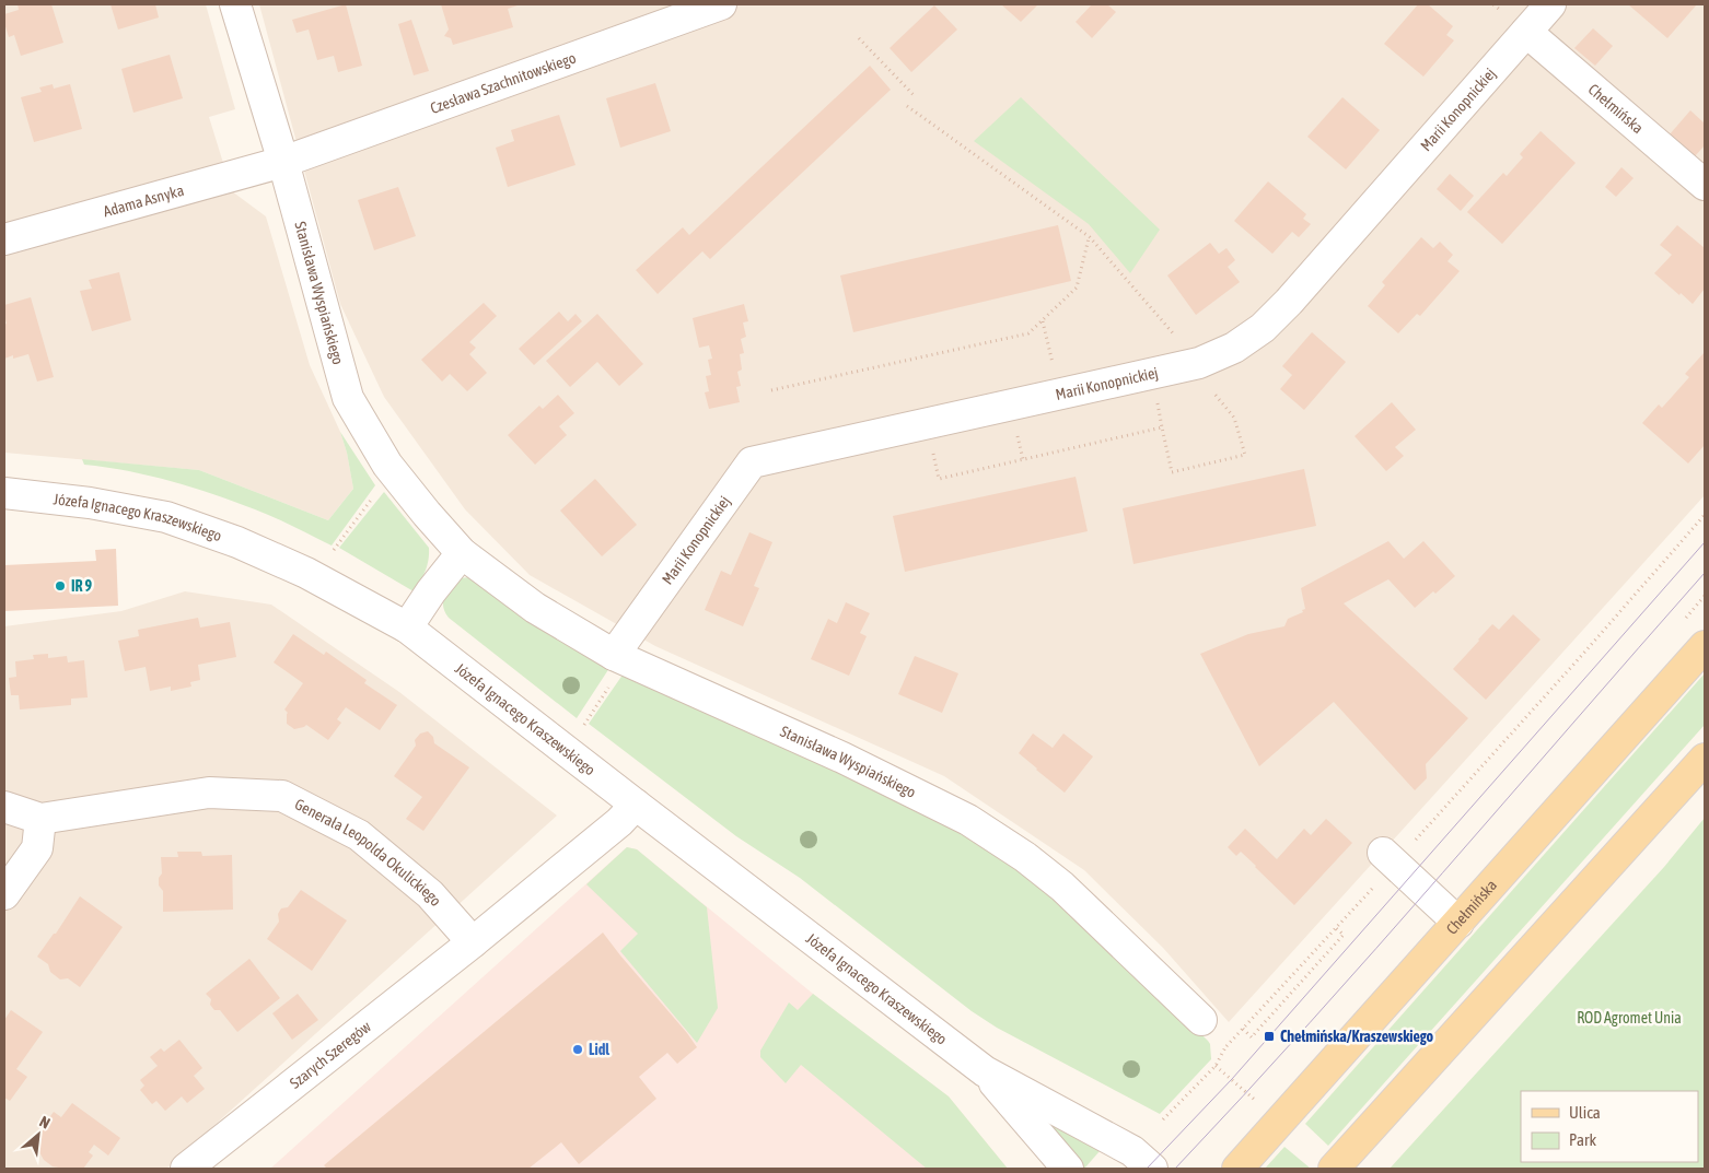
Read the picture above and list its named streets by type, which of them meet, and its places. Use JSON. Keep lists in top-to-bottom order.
{
  "streets": {
    "main road": ["Chełmińska"],
    "street": [
      "Czesława Szachnitowskiego",
      "Marii Konopnickiej",
      "Adama Asnyka",
      "Stanisława Wyspiańskiego",
      "Józefa Ignacego Kraszewskiego",
      "Generała Leopolda Okulickiego",
      "Szarych Szeregów"
    ]
  },
  "crossings": [
    ["Czesława Szachnitowskiego", "Adama Asnyka"],
    ["Czesława Szachnitowskiego", "Stanisława Wyspiańskiego"],
    ["Chełmińska", "Marii Konopnickiej"],
    ["Marii Konopnickiej", "Stanisława Wyspiańskiego"],
    ["Adama Asnyka", "Stanisława Wyspiańskiego"],
    ["Generała Leopolda Okulickiego", "Szarych Szeregów"]
  ],
  "parks": ["ROD Agromet Unia"],
  "places": {
    "other": ["IR 9", "Lidl"],
    "transit": ["Chełmińska/Kraszewskiego"]
  },
  "legend": ["Ulica", "Park"],
  "north": "top right"
}
